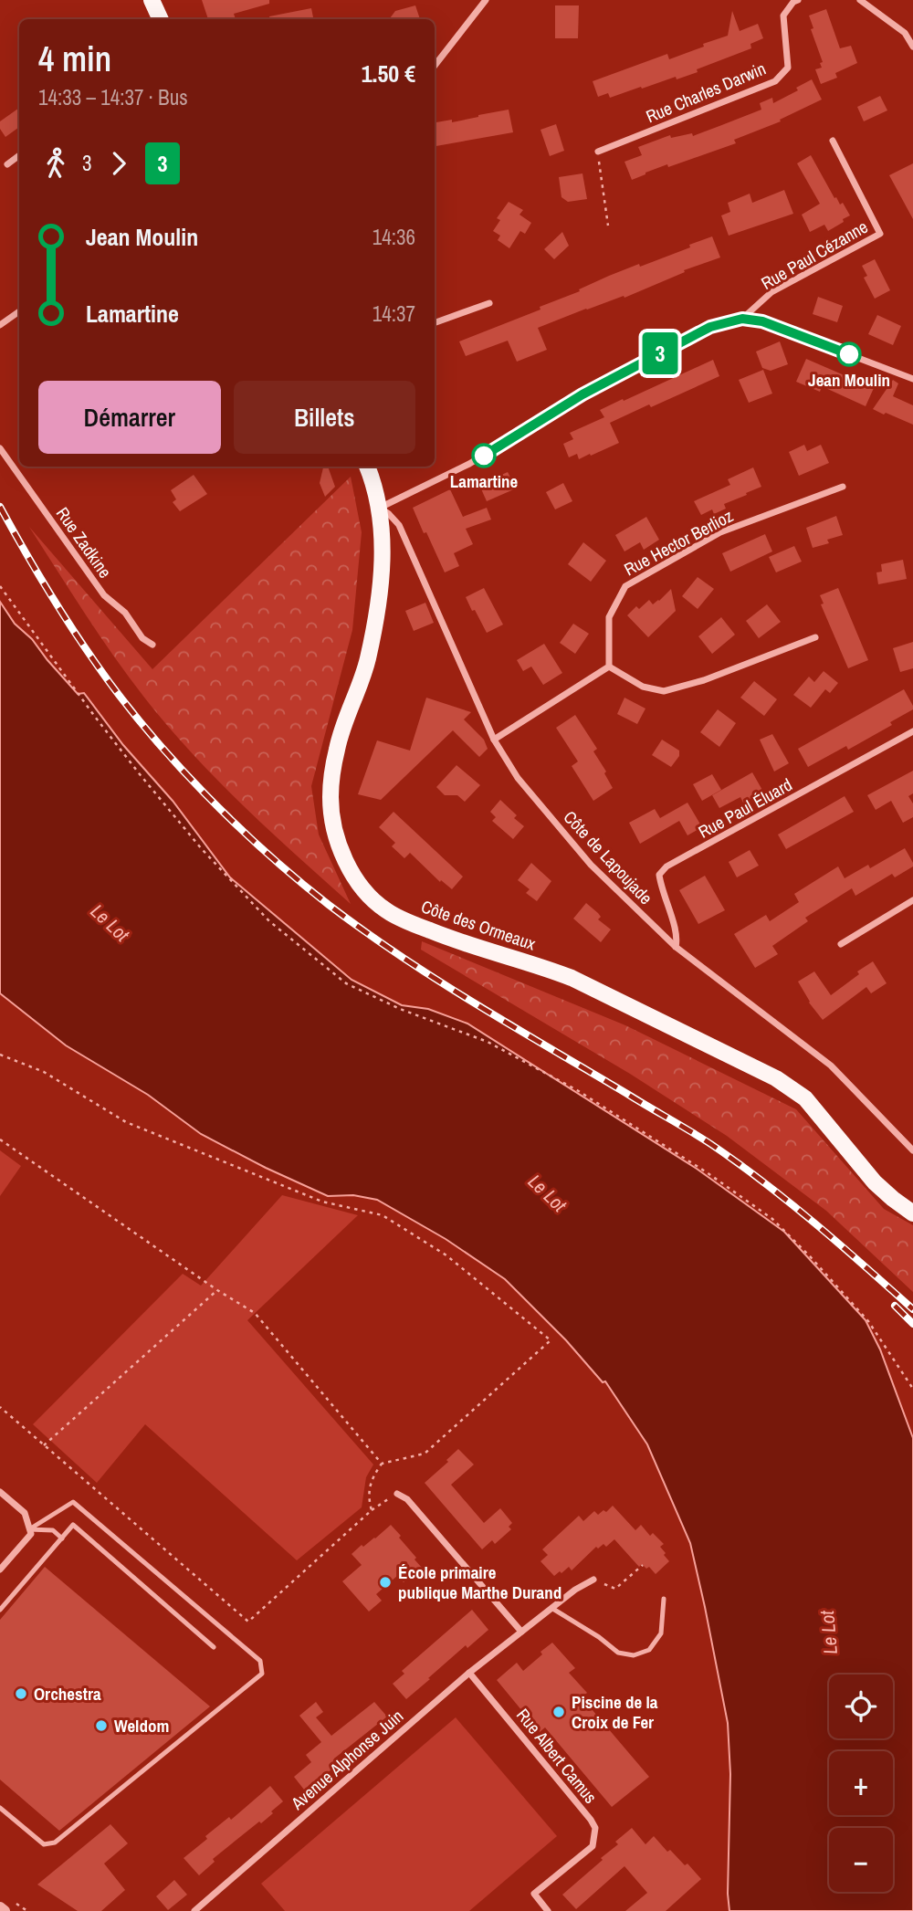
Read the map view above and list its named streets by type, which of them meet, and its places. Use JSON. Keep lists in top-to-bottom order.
{
  "streets": {
    "main road": ["Côte des Ormeaux"],
    "street": [
      "Rue Charles Darwin",
      "Rue Paul Cézanne",
      "Rue Zadkine",
      "Rue Hector Berlioz",
      "Rue Paul Éluard",
      "Côte de Lapoujade",
      "Rue Albert Camus",
      "Avenue Alphonse Juin"
    ]
  },
  "crossings": [
    ["Rue Paul Éluard", "Côte de Lapoujade"],
    ["Côte de Lapoujade", "Côte des Ormeaux"],
    ["Rue Albert Camus", "Avenue Alphonse Juin"]
  ],
  "water": ["Le Lot"],
  "places": [
    "Jean Moulin",
    "Lamartine",
    "École primaire publique Marthe Durand",
    "Orchestra",
    "Piscine de la Croix de Fer",
    "Weldom"
  ],
  "lines": ["bus line 3"],
  "page": {
    "on_map": "3",
    "heading": ["4 min", "14:33 – 14:37 · Bus", "1.50 €"],
    "legs": ["3", "3"],
    "list": [
      {
        "name": "Jean Moulin",
        "value": "14:36"
      },
      {
        "name": "Lamartine",
        "value": "14:37"
      }
    ],
    "buttons": ["Démarrer", "Billets"],
    "map_buttons": ["+", "−"]
  }
}
